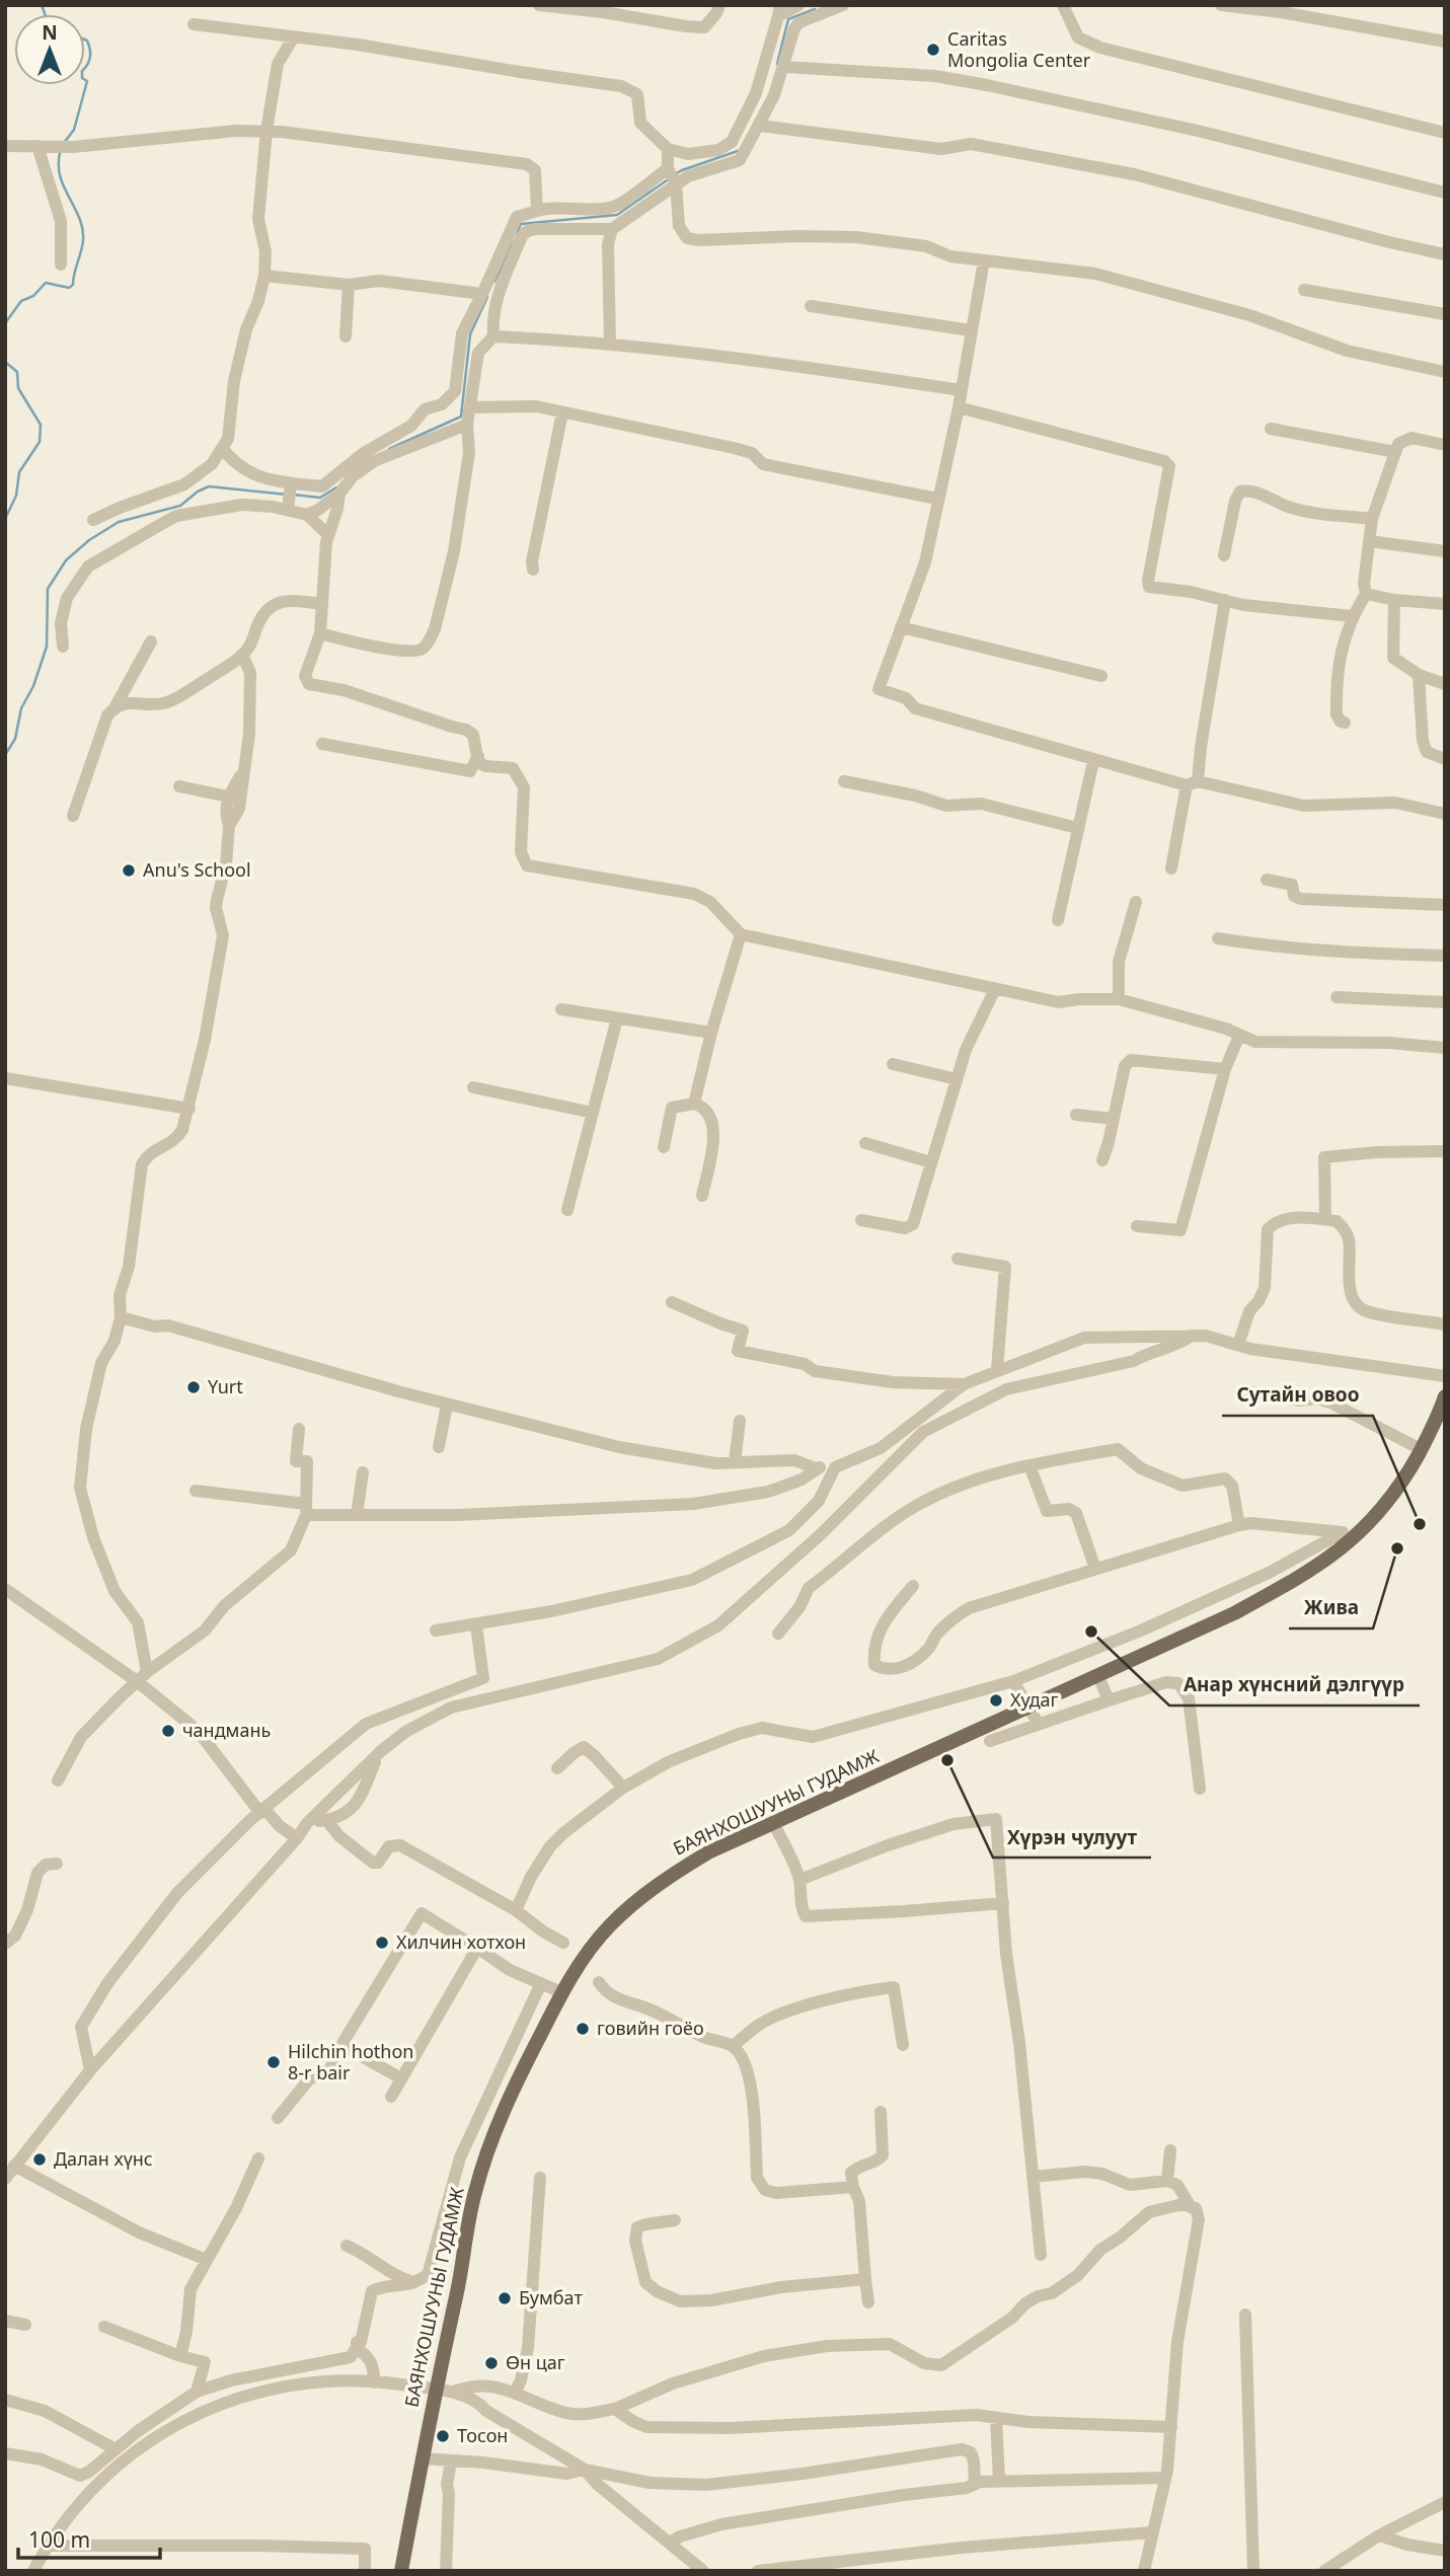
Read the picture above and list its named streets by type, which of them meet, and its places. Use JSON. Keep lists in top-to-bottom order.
{
  "streets": {
    "main road": ["БАЯНХОШУУНЫ ГУДАМЖ"]
  },
  "places": [
    "Caritas Mongolia Center",
    "Anu's School",
    "Yurt",
    "Сутайн овоо",
    "Жива",
    "Анар хүнсний дэлгүүр",
    "Худаг",
    "чандмань",
    "Хүрэн чулуут",
    "Хилчин хотхон",
    "говийн гоёо",
    "Hilchin hothon 8-r bair",
    "Далан хүнс",
    "Бумбат",
    "Өн цаг",
    "Тосон"
  ],
  "scale_bar": "100 m",
  "north": "top"
}
